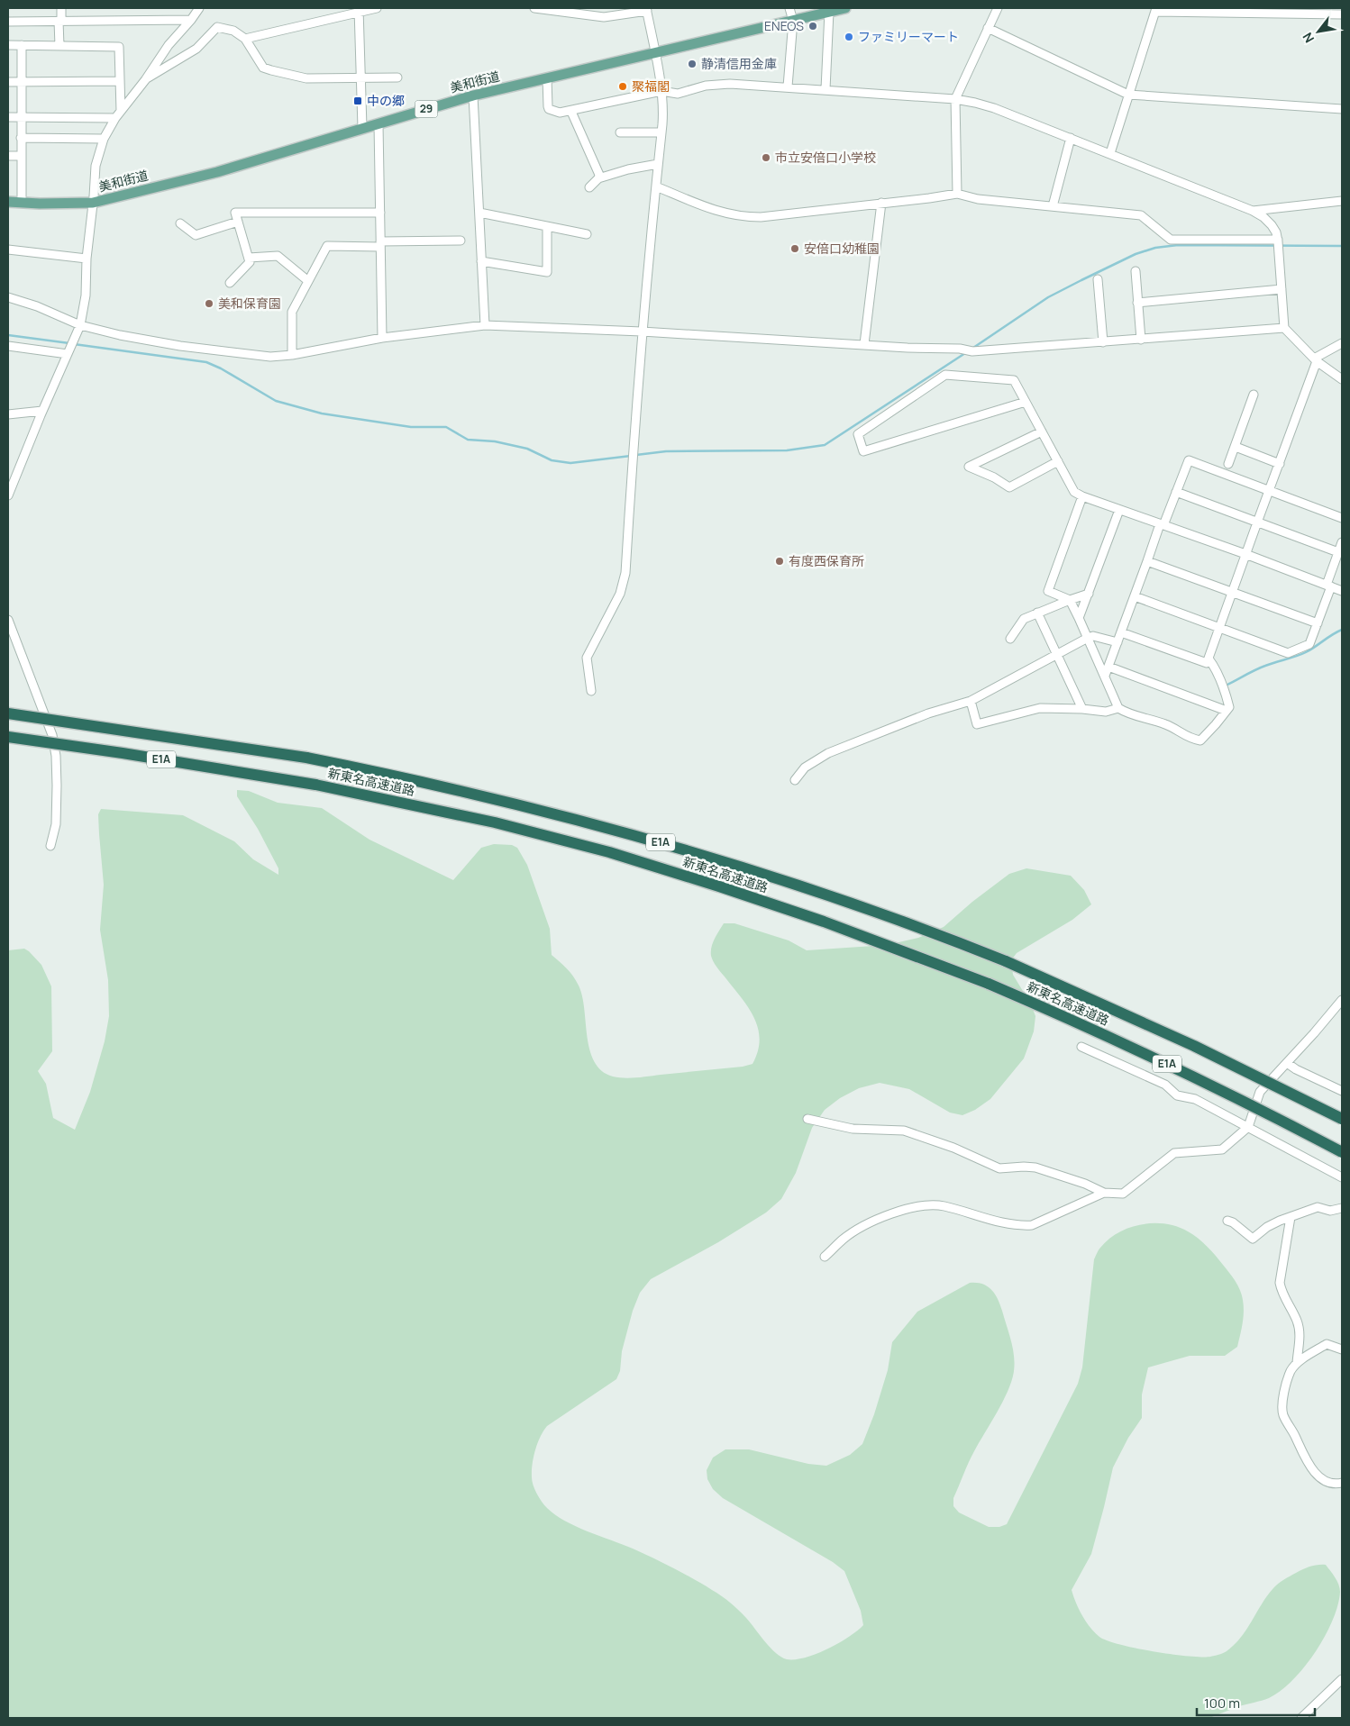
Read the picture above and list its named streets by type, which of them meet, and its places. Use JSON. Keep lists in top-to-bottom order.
{
  "streets": {
    "highway": ["E1A", "新東名高速道路"],
    "main road": ["美和街道", "29"]
  },
  "places": {
    "other": [
      "ENEOS",
      "ファミリーマート",
      "静清信用金庫",
      "聚福閣",
      "市立安倍口小学校",
      "安倍口幼稚園",
      "美和保育園",
      "有度西保育所"
    ],
    "transit": ["中の郷"]
  },
  "scale_bar": "100 m",
  "north": "bottom left"
}
